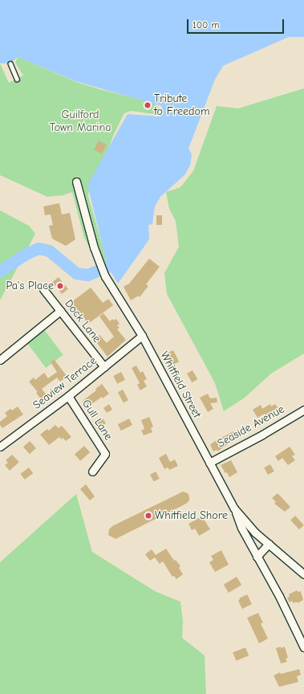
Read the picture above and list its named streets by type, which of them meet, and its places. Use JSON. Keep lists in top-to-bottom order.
{
  "streets": {
    "street": [
      "Dock Lane",
      "Seaview Terrace",
      "Whitfield Street",
      "Gull Lane",
      "Seaside Avenue"
    ]
  },
  "crossings": [
    ["Dock Lane", "Seaview Terrace"],
    ["Seaview Terrace", "Whitfield Street"],
    ["Seaview Terrace", "Gull Lane"],
    ["Whitfield Street", "Seaside Avenue"]
  ],
  "parks": ["Guilford Town Marina"],
  "places": ["Tribute to Freedom", "Pa's Place", "Whitfield Shore"],
  "scale_bar": "100 m"
}
